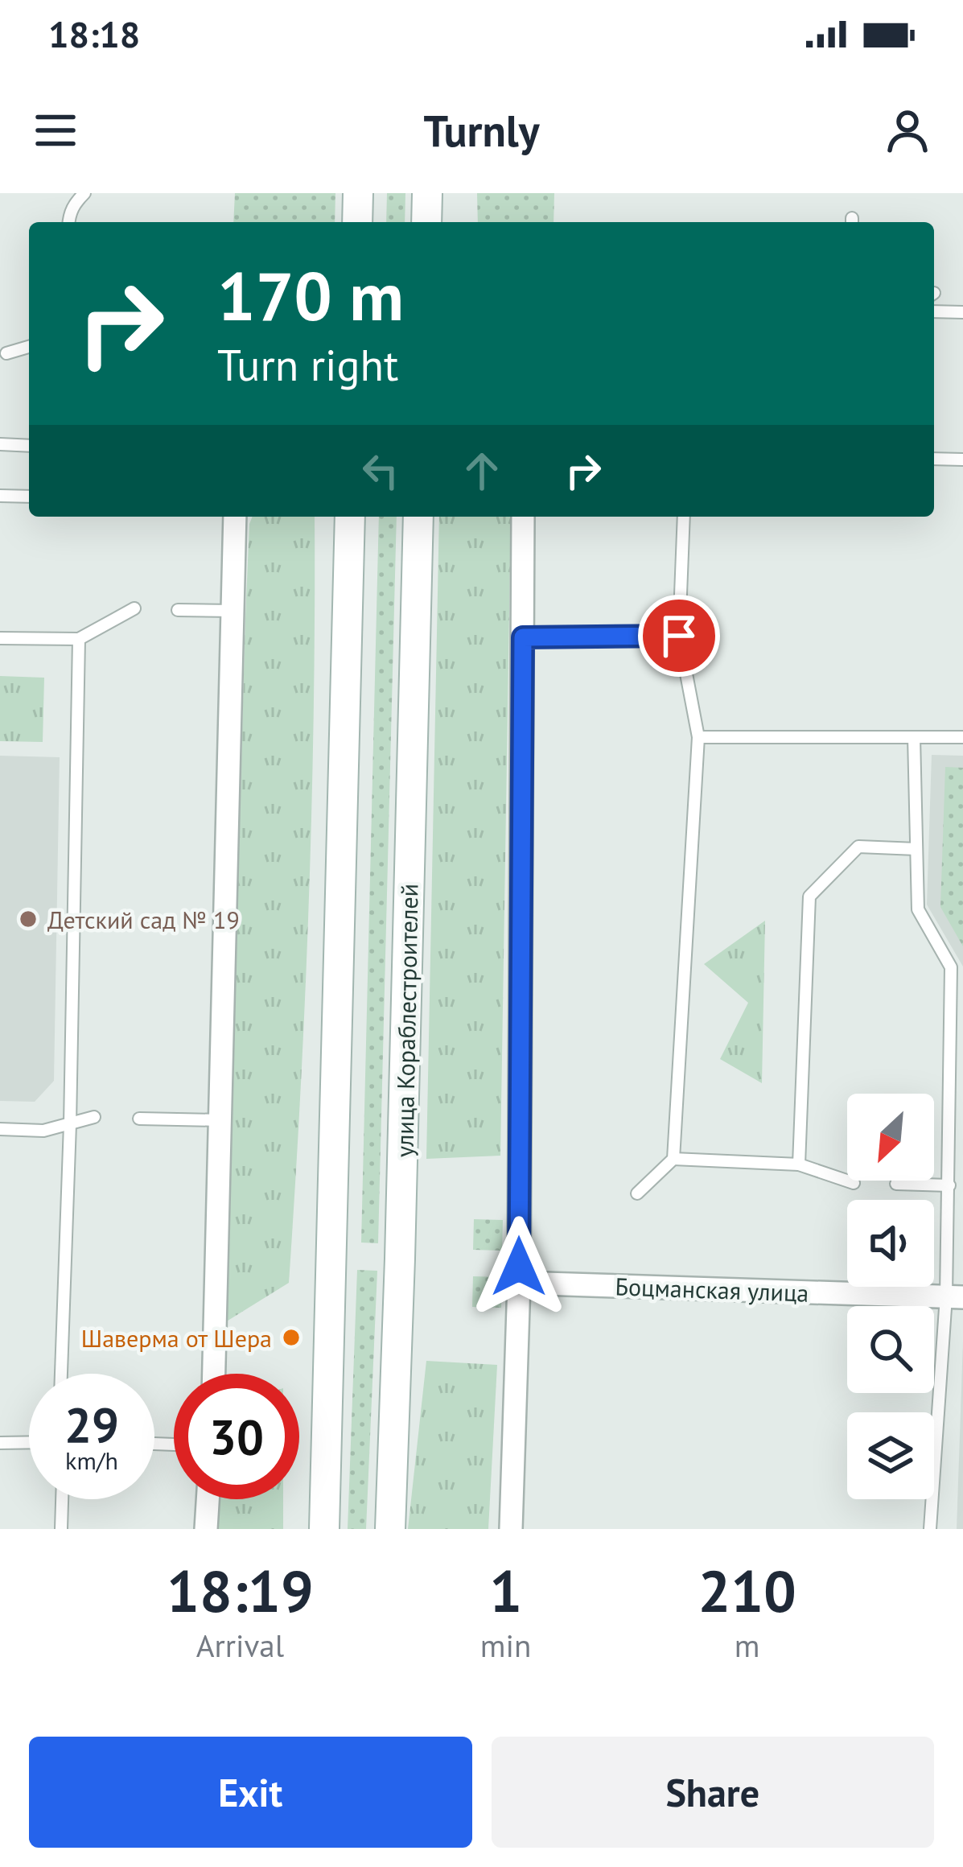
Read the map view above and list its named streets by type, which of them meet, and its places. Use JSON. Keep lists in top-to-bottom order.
{
  "streets": {
    "main road": ["улица Кораблестроителей"],
    "street": ["Боцманская улица"]
  },
  "places": ["Детский сад № 19", "Шаверма от Шера"],
  "north": "bottom left",
  "page": {
    "status": "18:18",
    "header": "Turnly",
    "turn": ["170 m", "Turn right"],
    "speed": "29 km/h",
    "limit": "30",
    "eta": [
      "18:19",
      "Arrival",
      "1",
      "min",
      "210",
      "m"
    ],
    "buttons": ["Exit", "Share"]
  }
}
